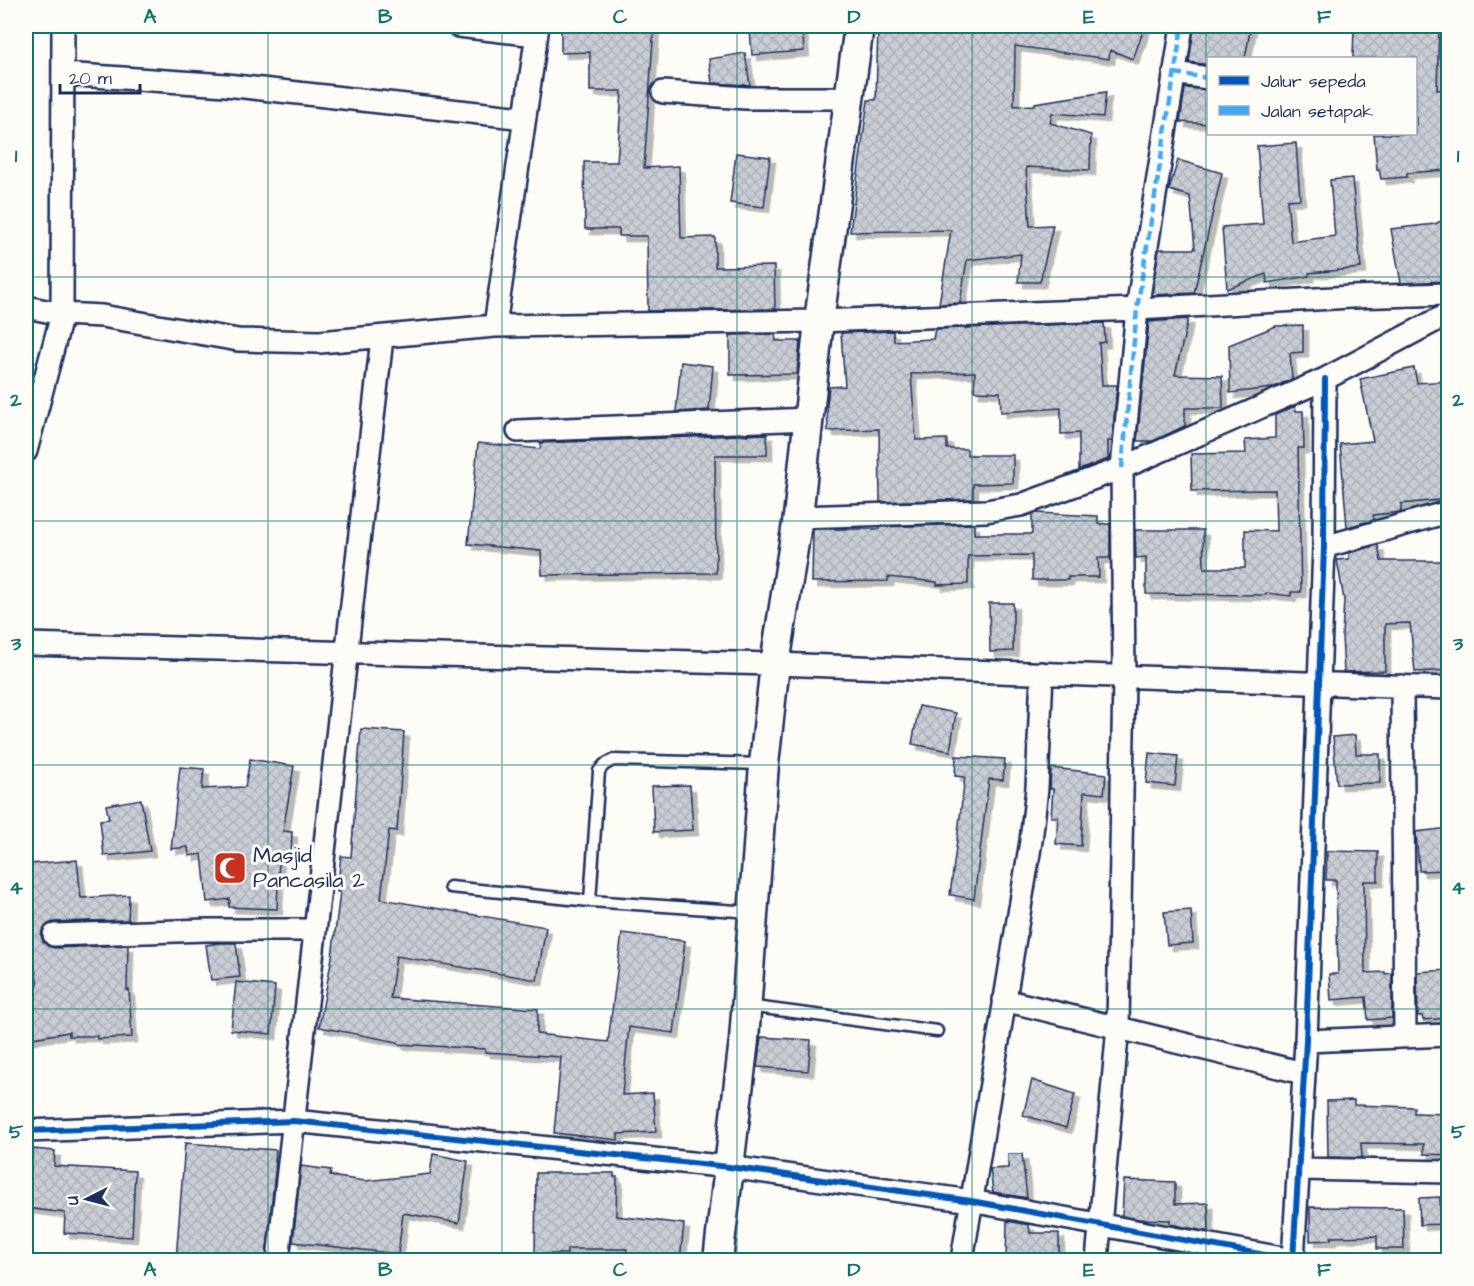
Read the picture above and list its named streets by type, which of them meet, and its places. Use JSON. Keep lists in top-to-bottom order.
{
  "places": {
    "mosque": ["Masjid Pancasila 2"]
  },
  "legend": ["Jalur sepeda", "Jalan setapak"],
  "scale_bar": "20 m",
  "north": "left",
  "grid": {
    "columns": [
      "A",
      "B",
      "C",
      "D",
      "E",
      "F"
    ],
    "rows": [
      "1",
      "2",
      "3",
      "4",
      "5"
    ]
  }
}
